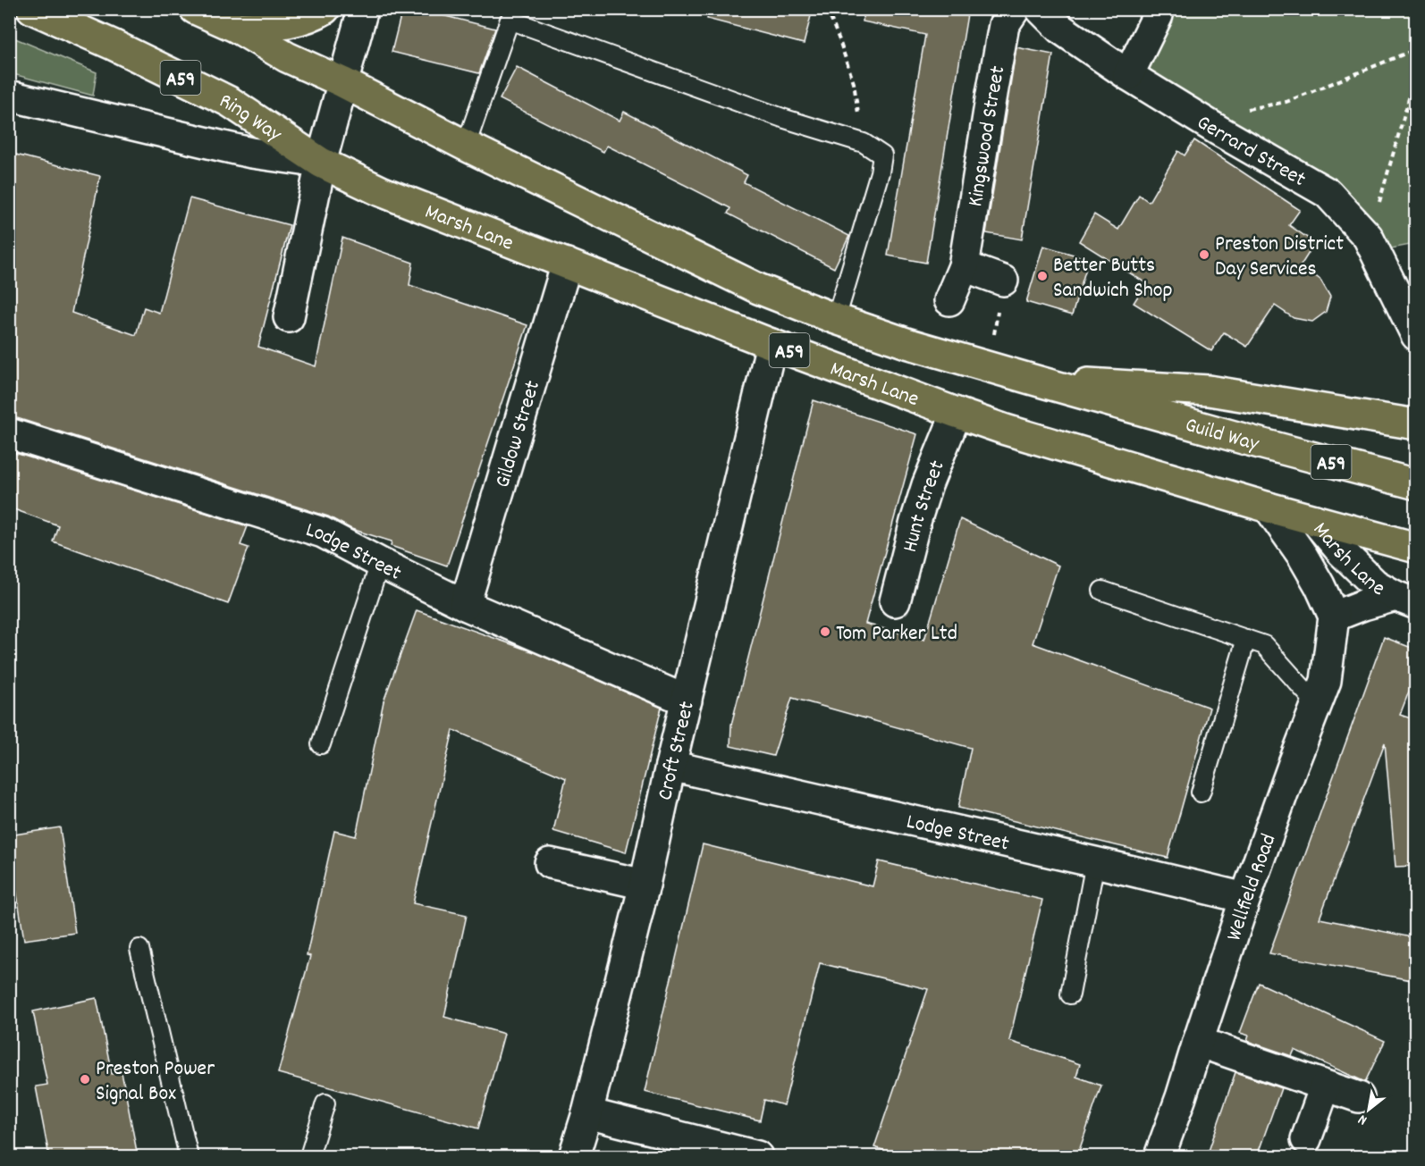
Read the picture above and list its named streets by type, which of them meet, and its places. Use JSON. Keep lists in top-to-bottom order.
{
  "streets": {
    "highway": [
      "A59",
      "Ring Way",
      "Marsh Lane",
      "Guild Way"
    ],
    "street": [
      "Kingswood Street",
      "Gerrard Street",
      "Gildow Street",
      "Hunt Street",
      "Lodge Street",
      "Croft Street",
      "Wellfield Road"
    ]
  },
  "crossings": [
    ["A59", "Marsh Lane"],
    ["A59", "Guild Way"],
    ["Ring Way", "Marsh Lane"],
    ["Marsh Lane", "Gildow Street"],
    ["Marsh Lane", "Hunt Street"],
    ["Marsh Lane", "Croft Street"],
    ["Gildow Street", "Lodge Street"],
    ["Lodge Street", "Croft Street"],
    ["Lodge Street", "Wellfield Road"]
  ],
  "places": [
    "Preston District Day Services",
    "Better Butts Sandwich Shop",
    "Tom Parker Ltd",
    "Preston Power Signal Box"
  ],
  "north": "bottom left"
}
